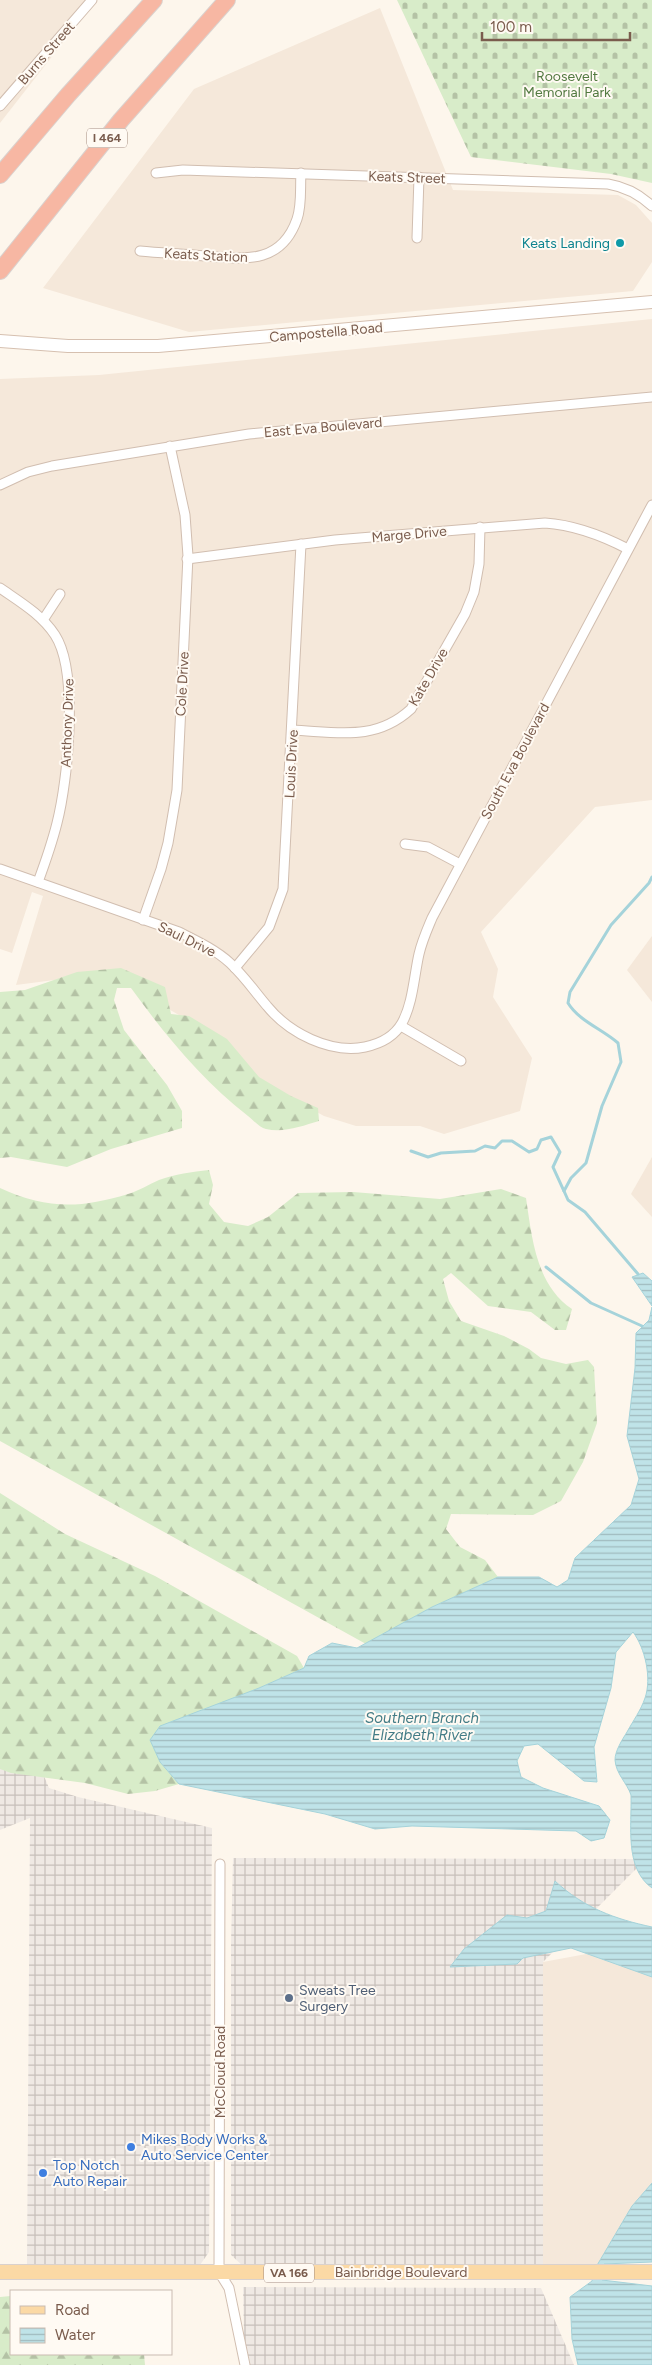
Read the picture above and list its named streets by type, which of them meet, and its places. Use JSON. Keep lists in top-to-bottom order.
{
  "streets": {
    "highway": ["I 464"],
    "main road": ["Campostella Road", "Bainbridge Boulevard", "VA 166"],
    "street": [
      "Burns Street",
      "Keats Street",
      "Keats Station",
      "East Eva Boulevard",
      "Marge Drive",
      "Kate Drive",
      "Cole Drive",
      "Anthony Drive",
      "South Eva Boulevard",
      "Louis Drive",
      "Saul Drive",
      "McCloud Road"
    ]
  },
  "crossings": [
    ["Keats Street", "Keats Station"],
    ["East Eva Boulevard", "Cole Drive"],
    ["Marge Drive", "Kate Drive"],
    ["Marge Drive", "Cole Drive"],
    ["Marge Drive", "South Eva Boulevard"],
    ["Marge Drive", "Louis Drive"],
    ["Kate Drive", "Louis Drive"],
    ["Cole Drive", "Saul Drive"],
    ["Anthony Drive", "Saul Drive"],
    ["South Eva Boulevard", "Saul Drive"],
    ["Louis Drive", "Saul Drive"],
    ["McCloud Road", "Bainbridge Boulevard"]
  ],
  "water": ["Southern Branch Elizabeth River"],
  "parks": ["Roosevelt Memorial Park"],
  "places": [
    "Keats Landing",
    "Sweats Tree Surgery",
    "Mikes Body Works & Auto Service Center",
    "Top Notch Auto Repair"
  ],
  "legend": ["Road", "Water"],
  "scale_bar": "100 m"
}
